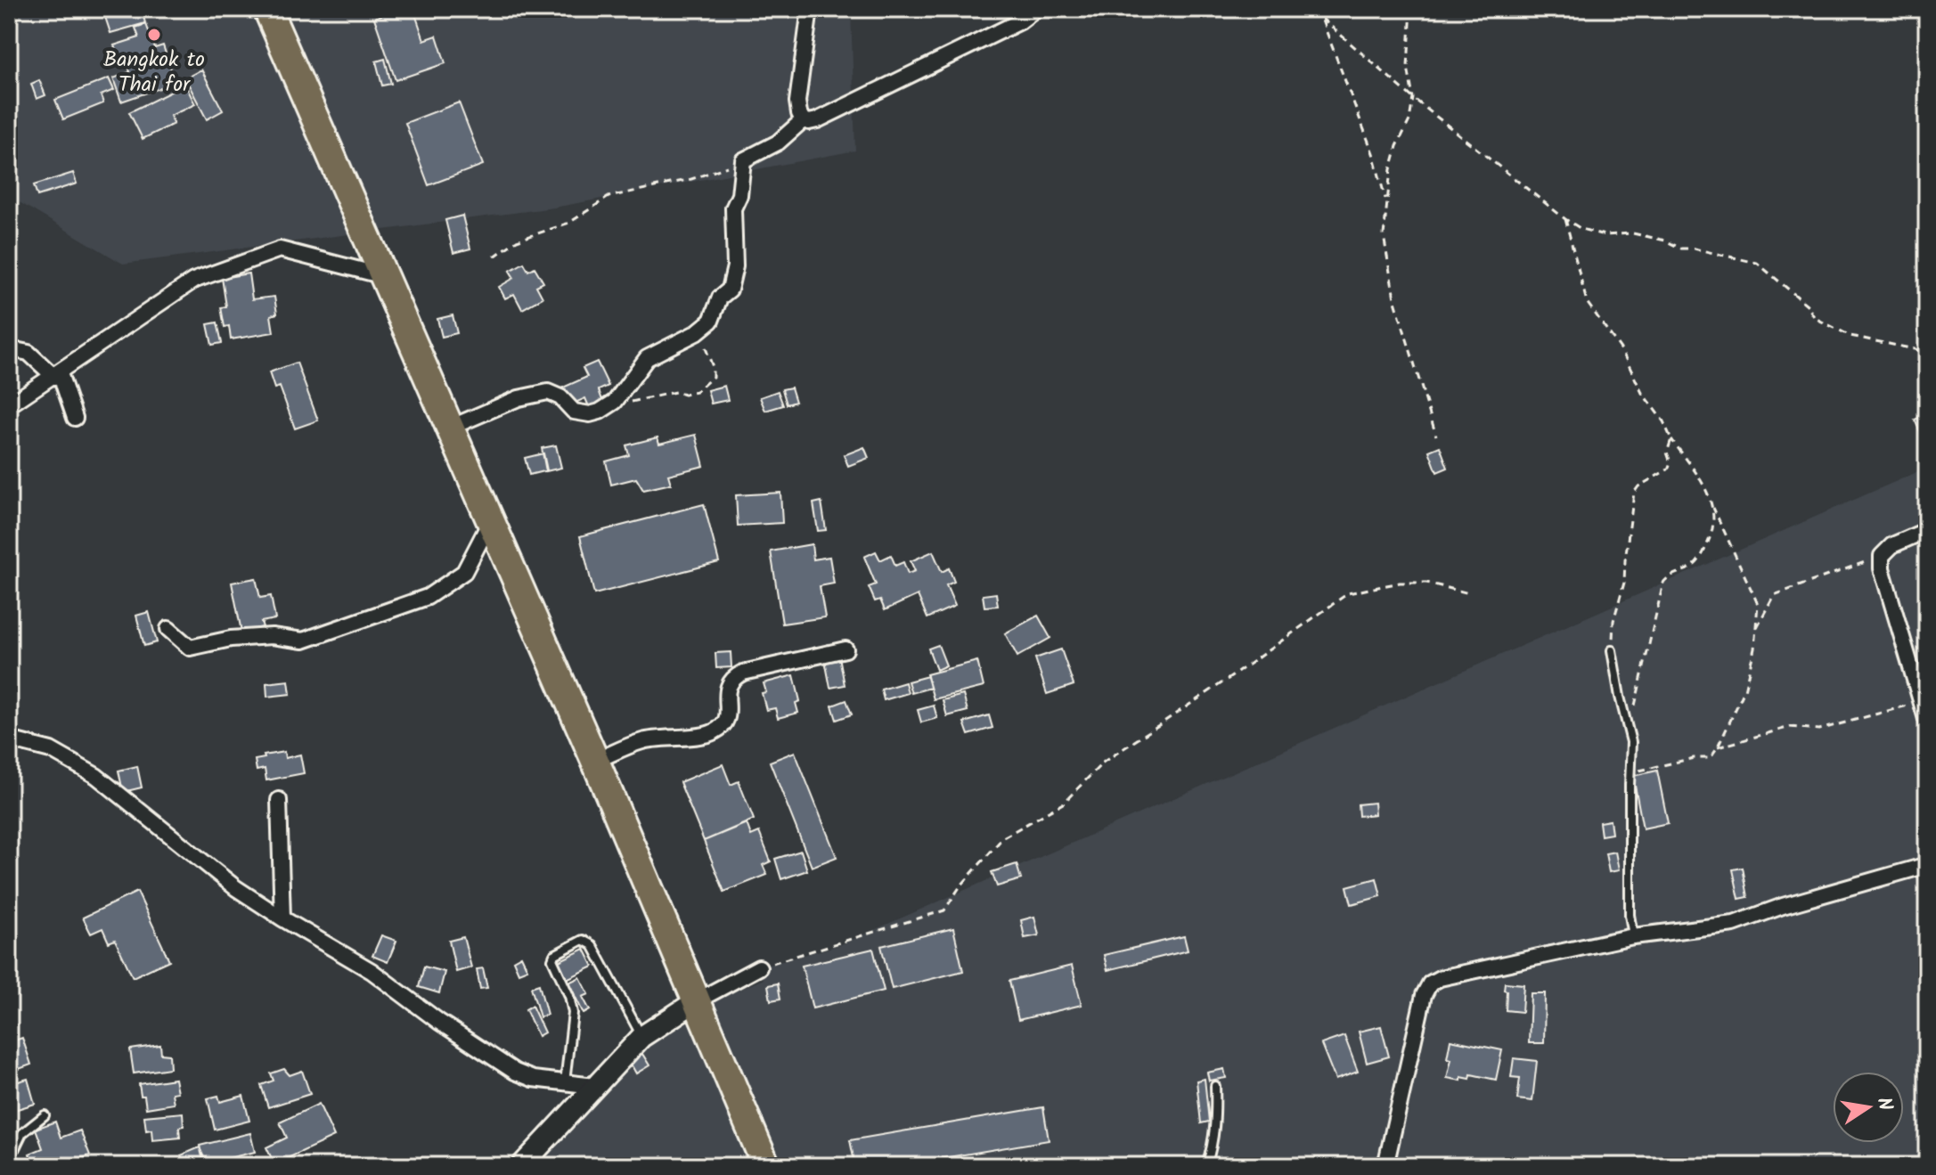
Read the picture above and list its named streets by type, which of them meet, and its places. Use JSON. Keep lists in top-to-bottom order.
{
  "places": ["Bangkok to Thai for"],
  "north": "right"
}
